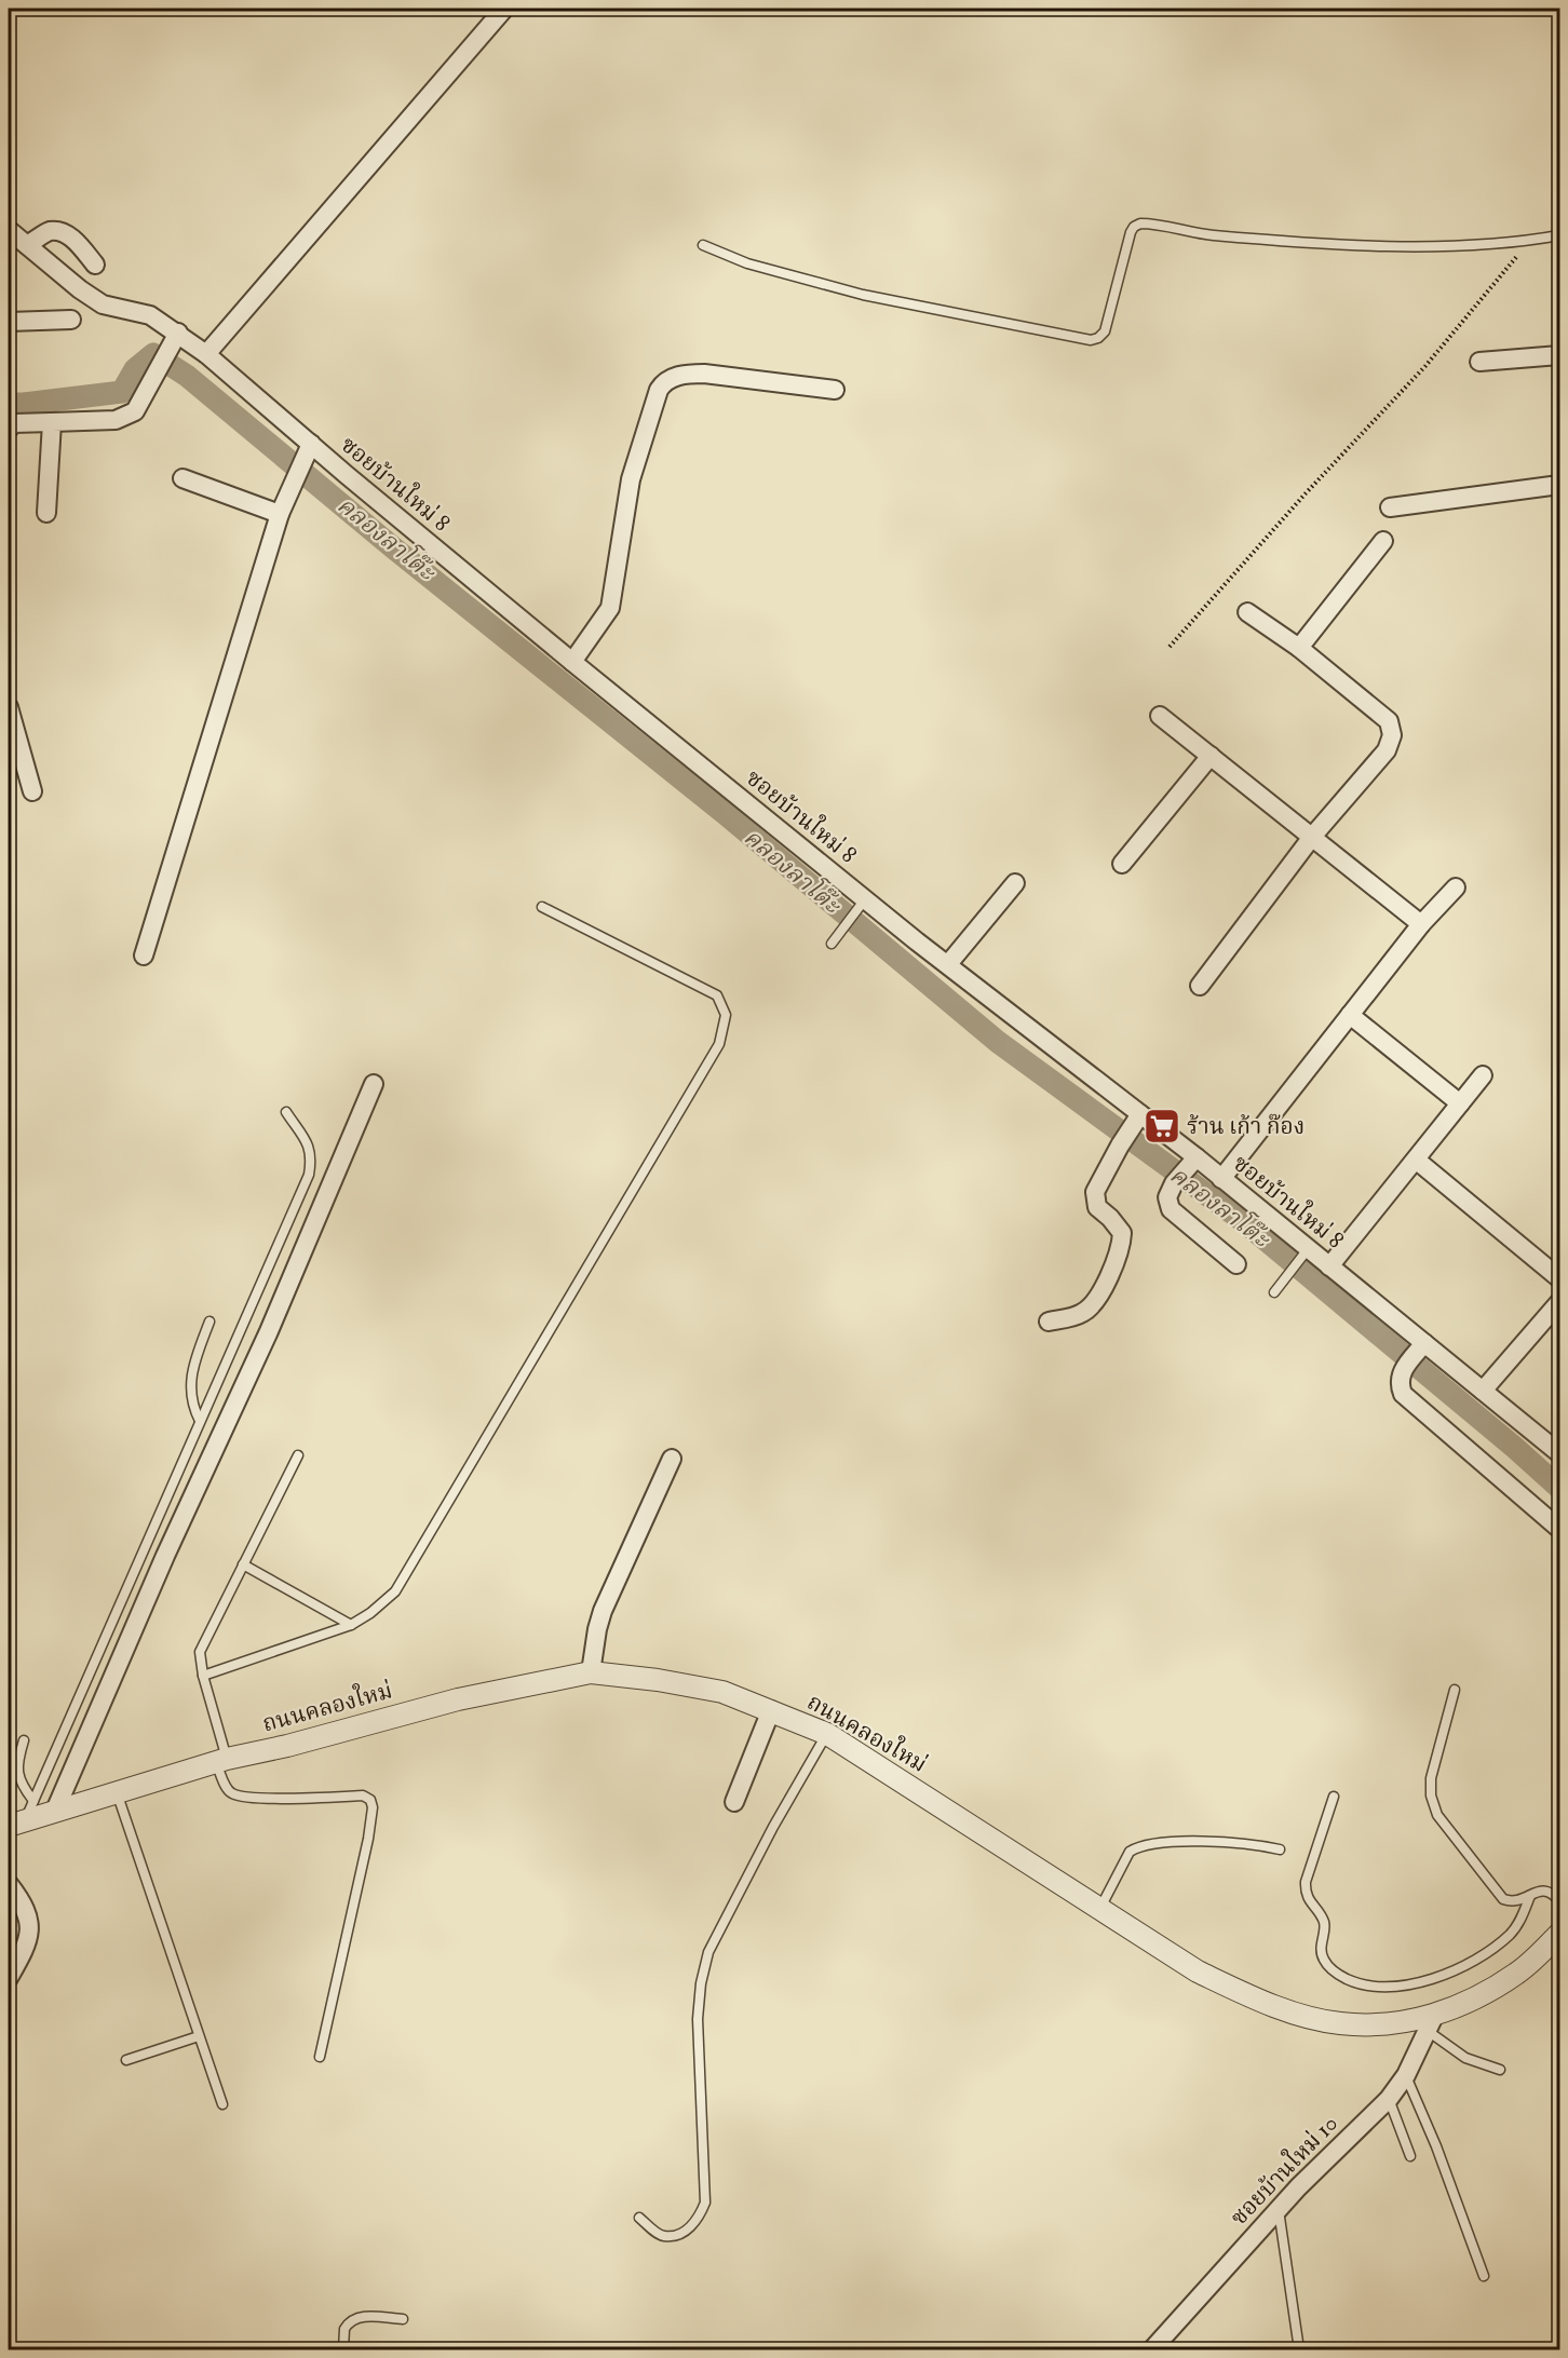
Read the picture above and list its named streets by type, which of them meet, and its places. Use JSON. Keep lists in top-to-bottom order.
{
  "streets": {
    "street": ["ซอยบ้านใหม่ 8", "ถนนคลองใหม่", "ซอยบ้านใหม่ 10"]
  },
  "crossings": [
    ["ถนนคลองใหม่", "ซอยบ้านใหม่ 10"]
  ],
  "water": ["คลองลาโต๊ะ"],
  "places": {
    "supermarket": ["ร้าน เก้า ก๊อง"]
  }
}
